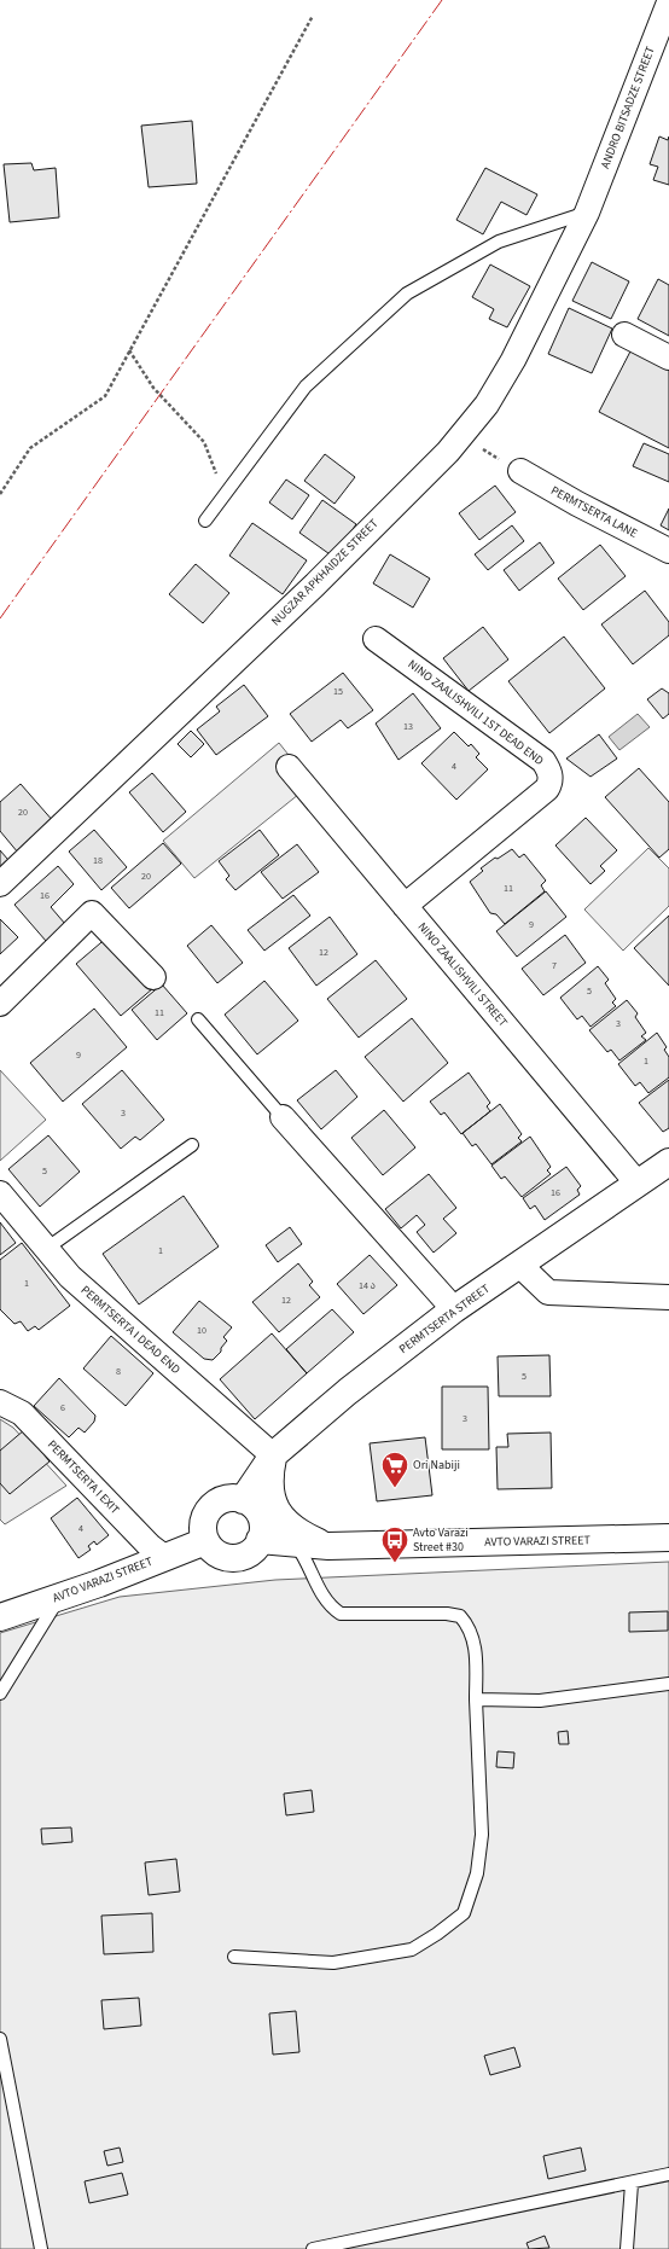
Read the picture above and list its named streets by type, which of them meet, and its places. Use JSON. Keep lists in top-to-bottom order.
{
  "streets": {
    "street": [
      "ANDRO BITSADZE STREET",
      "PERMTSERTA LANE",
      "NUGZAR APKHAIDZE STREET",
      "NINO ZAALISHVILI 1ST DEAD END",
      "NINO ZAALISHVILI STREET",
      "PERMTSERTA STREET",
      "PERMTSERTA I DEAD END",
      "PERMTSERTA I EXIT",
      "AVTO VARAZI STREET"
    ]
  },
  "crossings": [
    ["ANDRO BITSADZE STREET", "NUGZAR APKHAIDZE STREET"],
    ["NINO ZAALISHVILI 1ST DEAD END", "NINO ZAALISHVILI STREET"],
    ["NINO ZAALISHVILI STREET", "PERMTSERTA STREET"],
    ["PERMTSERTA STREET", "PERMTSERTA I DEAD END"],
    ["PERMTSERTA STREET", "AVTO VARAZI STREET"],
    ["PERMTSERTA I EXIT", "AVTO VARAZI STREET"]
  ],
  "places": {
    "supermarket": ["Ori Nabiji"],
    "bus stop": ["Avto Varazi Street #30"]
  },
  "house_numbers": [
    "15",
    "13",
    "4",
    "20",
    "18",
    "20",
    "11",
    "16",
    "9",
    "12",
    "7",
    "5",
    "11",
    "3",
    "9",
    "1",
    "3",
    "5",
    "16",
    "1",
    "1",
    "14 ა",
    "12",
    "10",
    "8",
    "5",
    "6",
    "3",
    "4"
  ]
}
